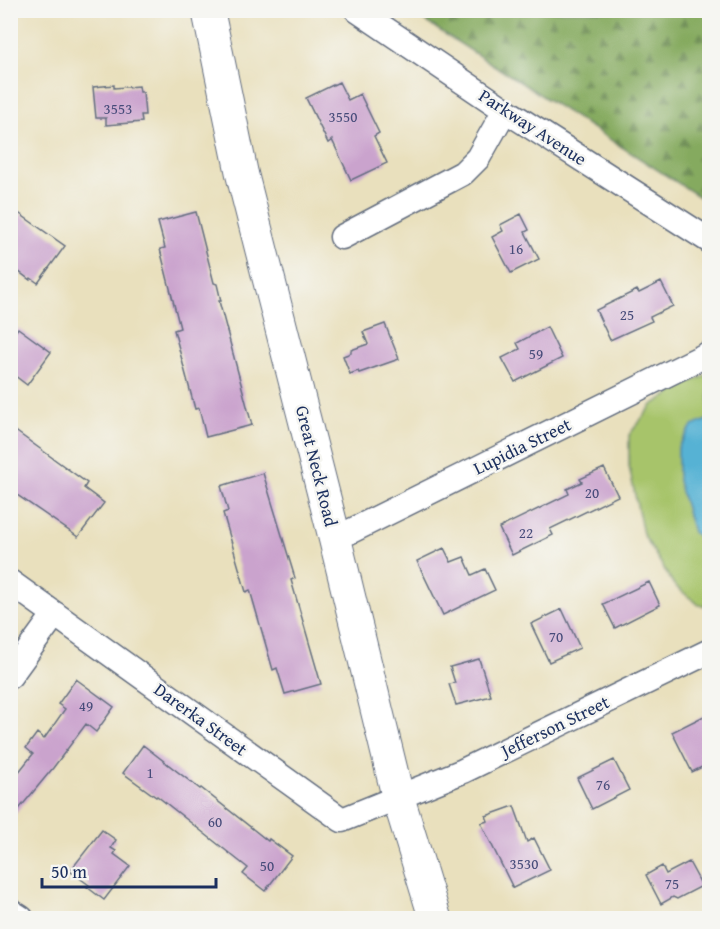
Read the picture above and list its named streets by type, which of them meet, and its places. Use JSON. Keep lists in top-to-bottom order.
{
  "streets": {
    "main road": ["Great Neck Road"],
    "street": [
      "Parkway Avenue",
      "Lupidia Street",
      "Darerka Street",
      "Jefferson Street"
    ]
  },
  "crossings": [
    ["Lupidia Street", "Great Neck Road"],
    ["Great Neck Road", "Darerka Street"],
    ["Great Neck Road", "Jefferson Street"],
    ["Darerka Street", "Jefferson Street"]
  ],
  "house_numbers": [
    "3553",
    "3550",
    "16",
    "25",
    "59",
    "20",
    "22",
    "70",
    "49",
    "1",
    "76",
    "60",
    "3530",
    "50",
    "75"
  ],
  "scale_bar": "50 m"
}
